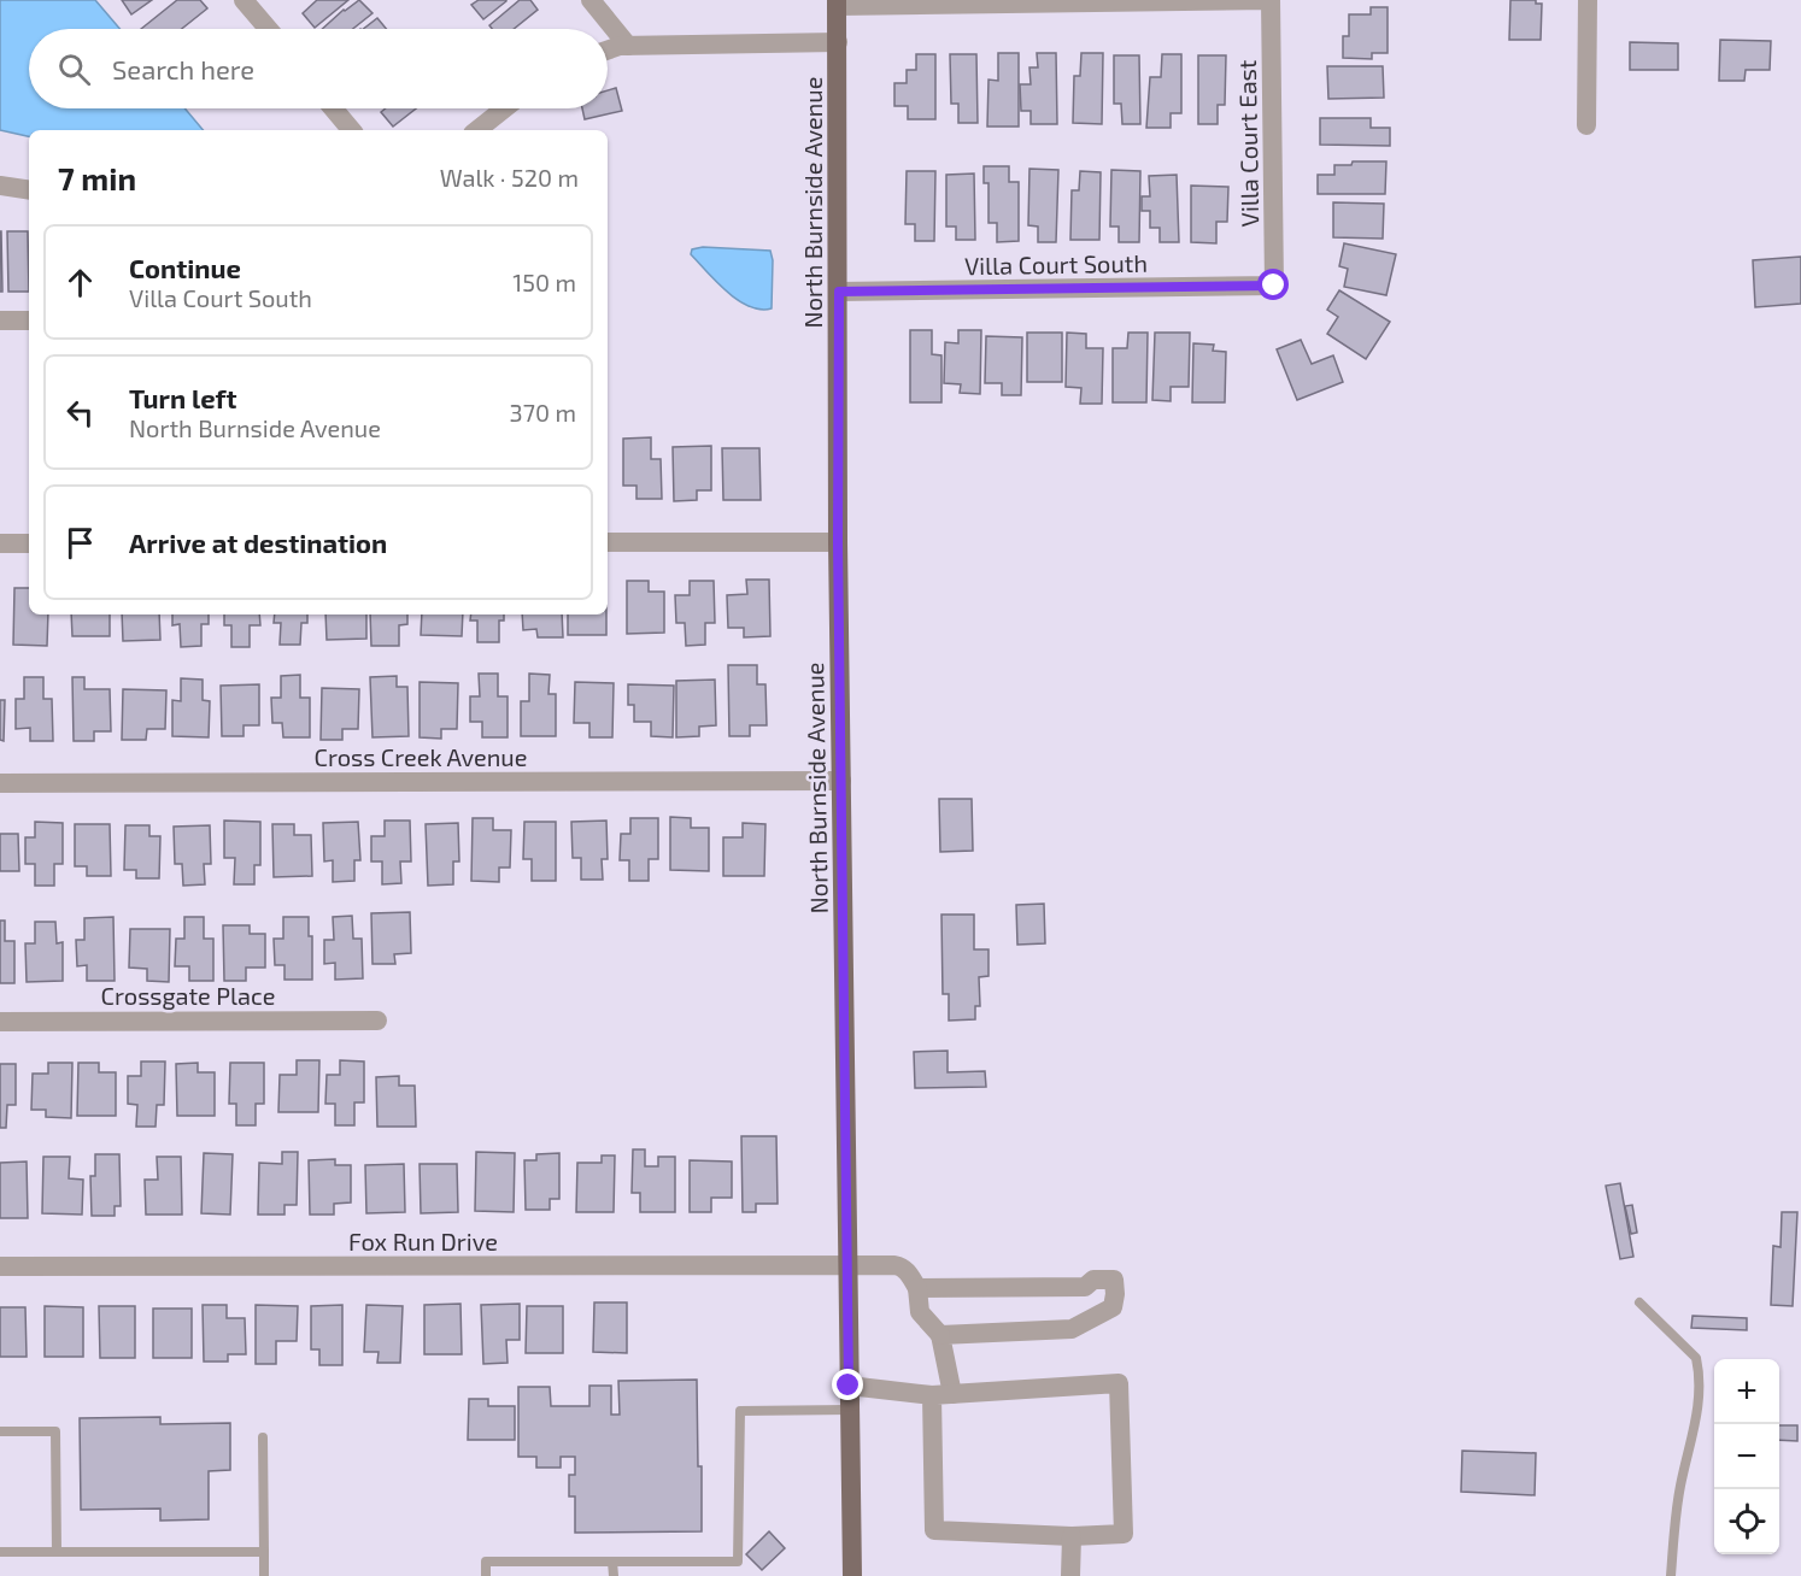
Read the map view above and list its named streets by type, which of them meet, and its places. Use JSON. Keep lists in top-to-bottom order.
{
  "streets": {
    "main road": ["North Burnside Avenue"],
    "street": [
      "Villa Court East",
      "Villa Court South",
      "Cross Creek Avenue",
      "Crossgate Place",
      "Fox Run Drive"
    ]
  },
  "crossings": [
    ["Villa Court East", "Villa Court South"],
    ["North Burnside Avenue", "Villa Court South"],
    ["North Burnside Avenue", "Cross Creek Avenue"],
    ["North Burnside Avenue", "Fox Run Drive"]
  ],
  "page": {
    "search": "Search here",
    "heading": ["7 min", "Walk · 520 m"],
    "list": [
      ["Continue", "Villa Court South", "150 m"],
      ["Turn left", "North Burnside Avenue", "370 m"],
      "Arrive at destination"
    ],
    "map_buttons": ["+", "−"]
  }
}
